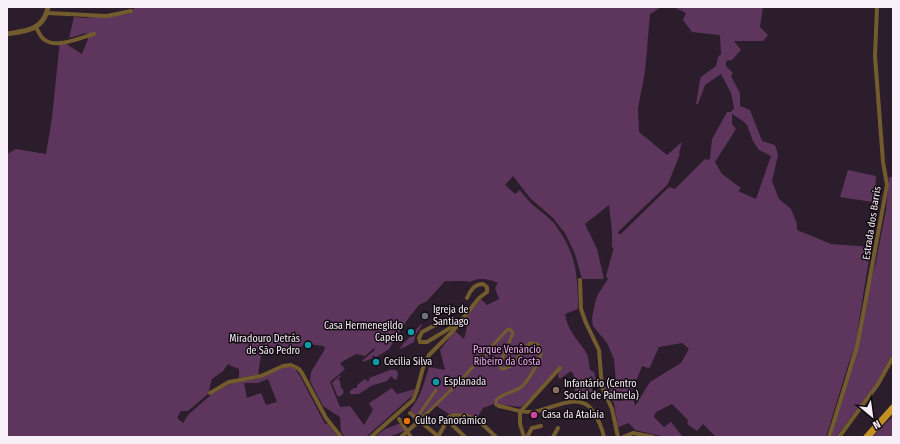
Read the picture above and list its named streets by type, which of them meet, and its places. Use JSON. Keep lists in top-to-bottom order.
{
  "streets": {
    "street": ["Estrada dos Barris"]
  },
  "parks": ["Parque Venâncio Ribeiro da Costa"],
  "places": [
    "Igreja de Santiago",
    "Casa Hermenegildo Capelo",
    "Miradouro Detrás de São Pedro",
    "Cecilia Silva",
    "Esplanada",
    "Infantário (Centro Social de Palmela)",
    "Casa da Atalaia",
    "Culto Panorâmico"
  ],
  "north": "bottom right"
}
